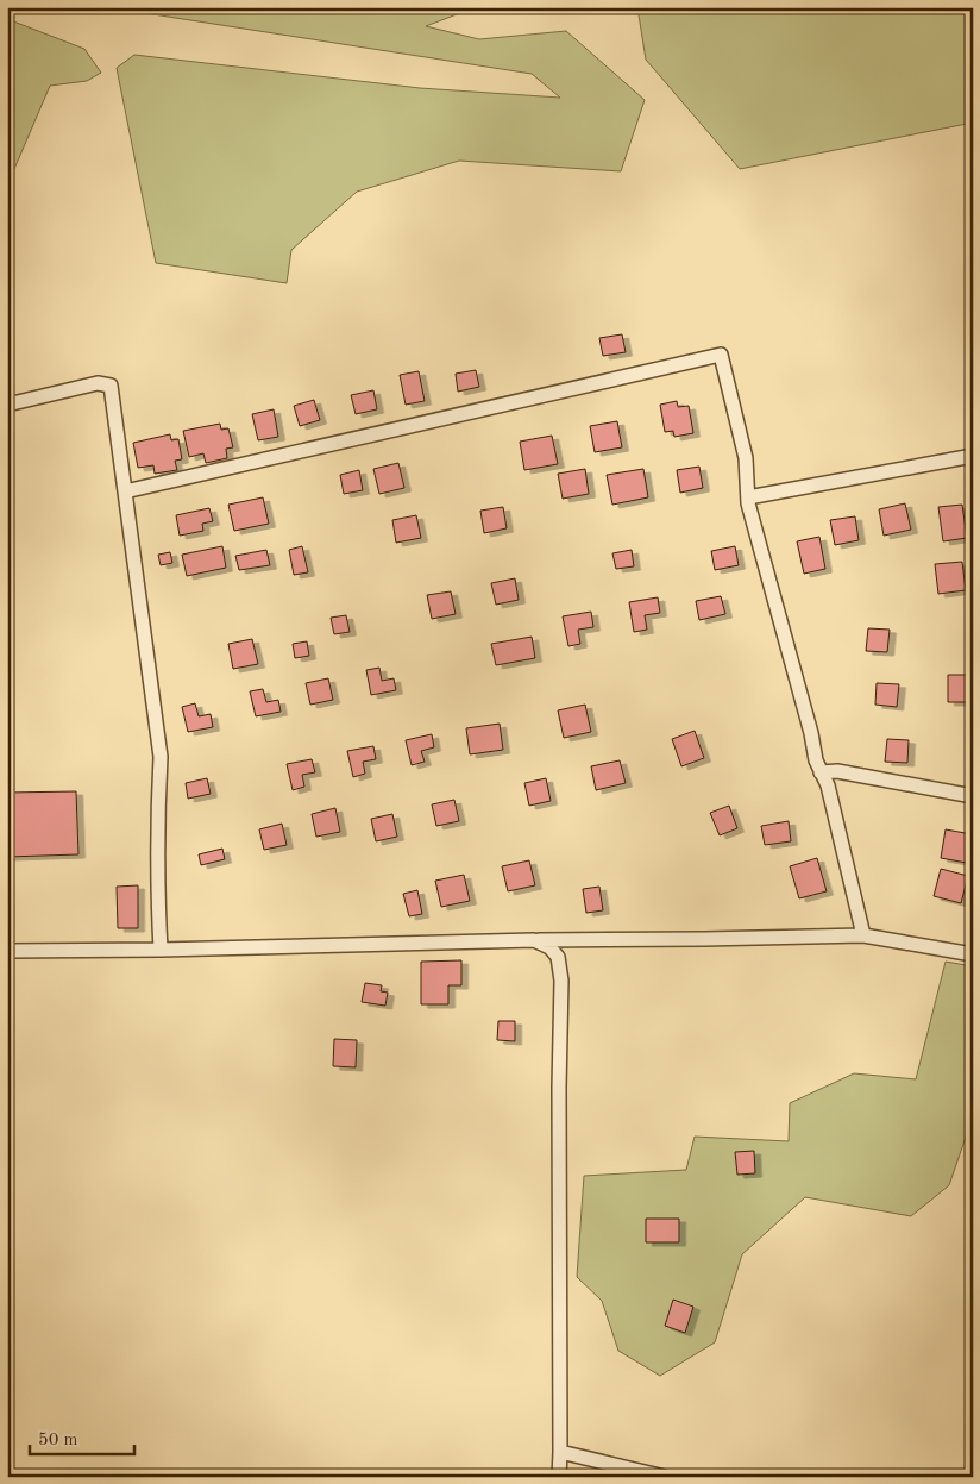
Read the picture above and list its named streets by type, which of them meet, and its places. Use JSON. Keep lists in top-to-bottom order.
{
  "scale_bar": "50 m"
}
